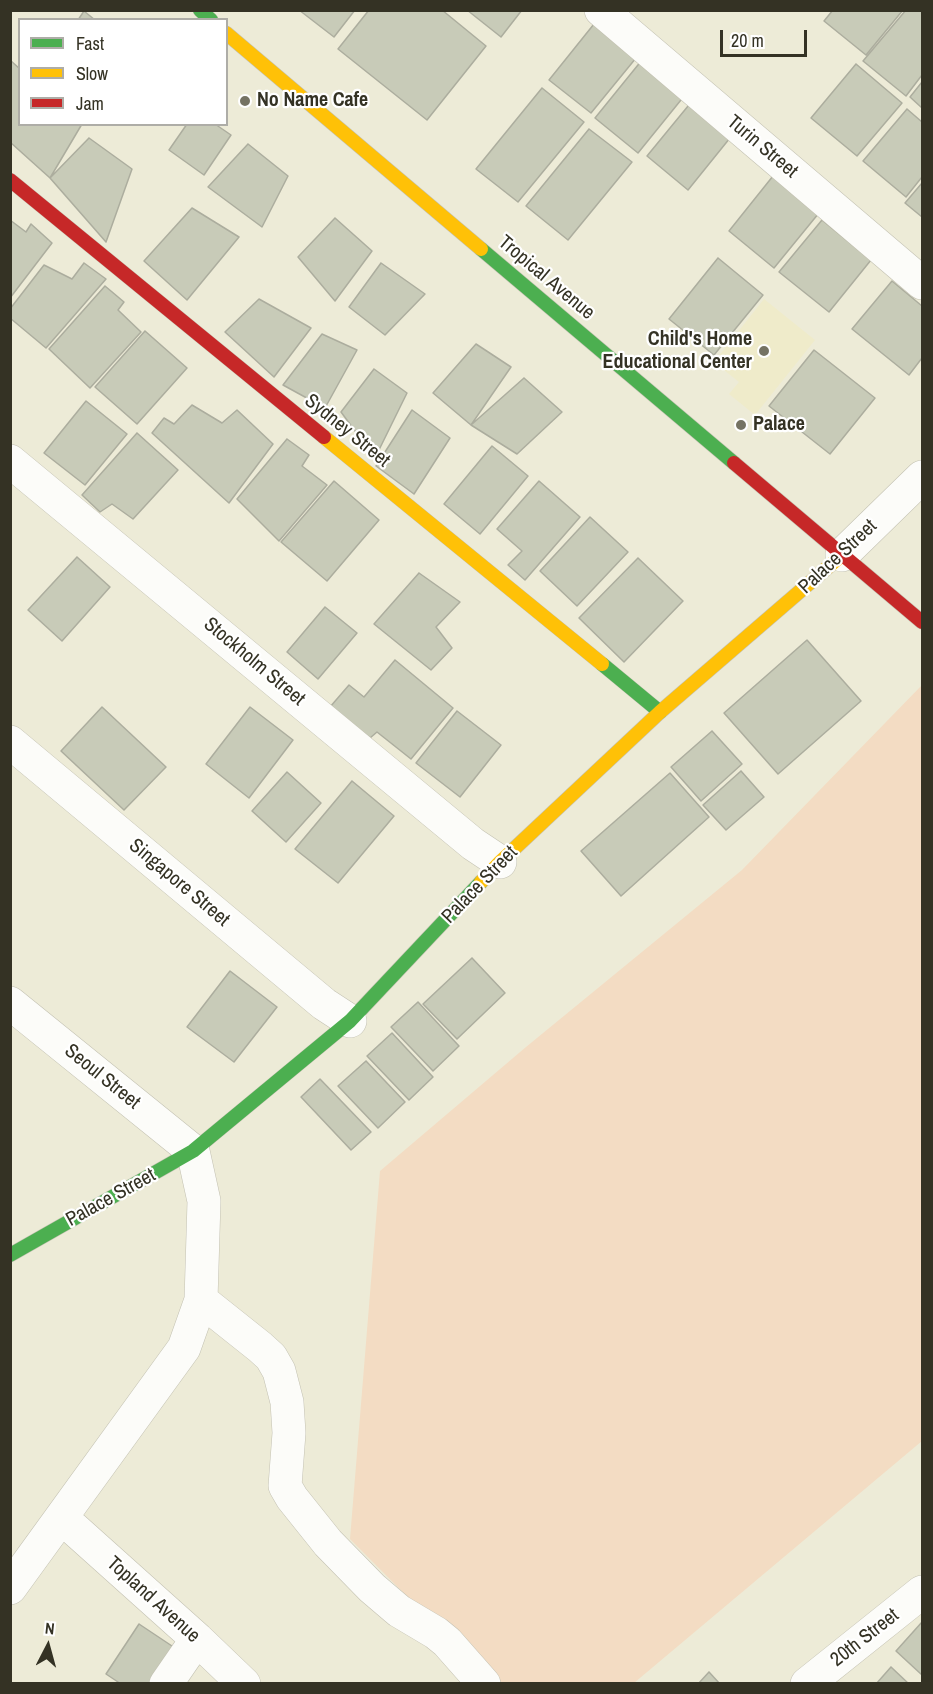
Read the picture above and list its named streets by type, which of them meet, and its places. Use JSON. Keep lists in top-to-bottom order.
{
  "streets": {
    "street": [
      "Turin Street",
      "Tropical Avenue",
      "Sydney Street",
      "Palace Street",
      "Stockholm Street",
      "Singapore Street",
      "Seoul Street",
      "Topland Avenue",
      "20th Street"
    ]
  },
  "crossings": [
    ["Tropical Avenue", "Palace Street"],
    ["Sydney Street", "Palace Street"],
    ["Palace Street", "Stockholm Street"],
    ["Palace Street", "Singapore Street"],
    ["Palace Street", "Seoul Street"]
  ],
  "places": ["No Name Cafe", "Child's Home Educational Center", "Palace"],
  "legend": ["Fast", "Slow", "Jam"],
  "scale_bar": "20 m",
  "north": "top"
}
